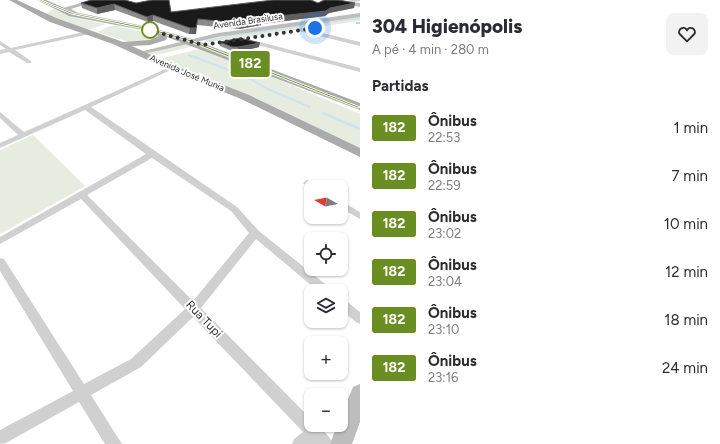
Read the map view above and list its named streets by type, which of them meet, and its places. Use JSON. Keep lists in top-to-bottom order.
{
  "streets": {
    "main road": ["Avenida Brasilusa", "Avenida José Munia"],
    "street": ["Rua Tupi"]
  },
  "crossings": [
    ["Avenida Brasilusa", "Avenida José Munia"]
  ],
  "lines": ["bus line 182"],
  "north": "left",
  "page": {
    "on_map": "182",
    "heading": [
      ["304 Higienópolis", "A pé · 4 min · 280 m"],
      "Partidas"
    ],
    "list": [
      {
        "mark": "182",
        "name": "Ônibus",
        "note": "22:53",
        "value": "1 min"
      },
      {
        "mark": "182",
        "name": "Ônibus",
        "note": "22:59",
        "value": "7 min"
      },
      {
        "mark": "182",
        "name": "Ônibus",
        "note": "23:02",
        "value": "10 min"
      },
      {
        "mark": "182",
        "name": "Ônibus",
        "note": "23:04",
        "value": "12 min"
      },
      {
        "mark": "182",
        "name": "Ônibus",
        "note": "23:10",
        "value": "18 min"
      },
      {
        "mark": "182",
        "name": "Ônibus",
        "note": "23:16",
        "value": "24 min"
      }
    ],
    "map_buttons": ["+", "−"]
  }
}
